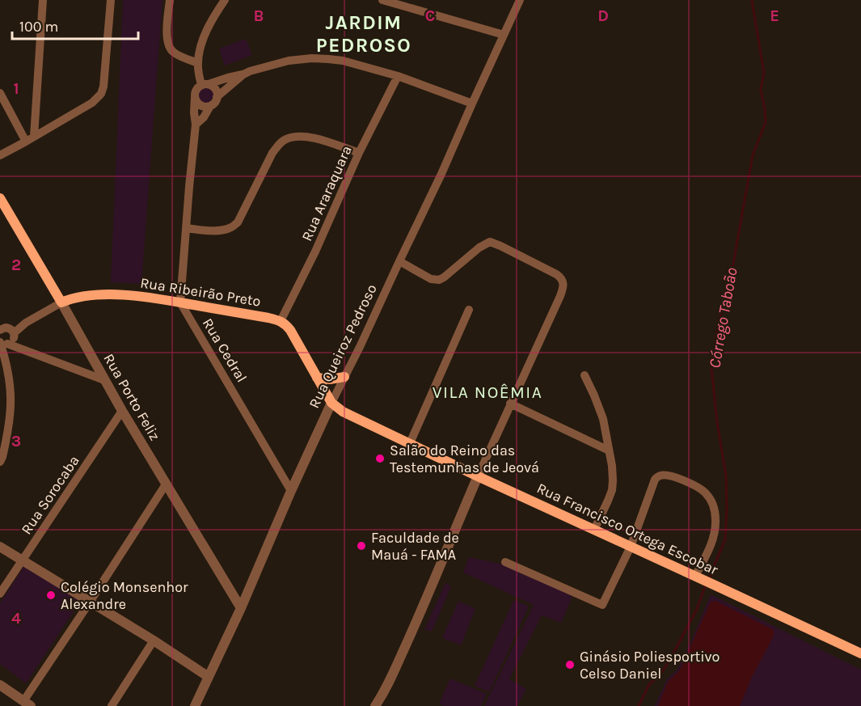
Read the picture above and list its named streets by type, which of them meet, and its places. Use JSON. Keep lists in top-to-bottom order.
{
  "streets": {
    "main road": ["Rua Ribeirão Preto", "Rua Porto Feliz", "Rua Francisco Ortega Escobar"],
    "street": [
      "Rua Araraquara",
      "Rua Queiroz Pedroso",
      "Rua Cedral",
      "Rua Sorocaba"
    ]
  },
  "crossings": [
    ["Rua Araraquara", "Rua Ribeirão Preto"],
    ["Rua Ribeirão Preto", "Rua Cedral"],
    ["Rua Ribeirão Preto", "Rua Porto Feliz"],
    ["Rua Queiroz Pedroso", "Rua Cedral"],
    ["Rua Queiroz Pedroso", "Rua Porto Feliz"],
    ["Rua Queiroz Pedroso", "Rua Francisco Ortega Escobar"],
    ["Rua Porto Feliz", "Rua Sorocaba"]
  ],
  "districts": ["JARDIM PEDROSO", "VILA NOÊMIA"],
  "water": ["Córrego Taboão"],
  "places": [
    "Salão do Reino das Testemunhas de Jeová",
    "Faculdade de Mauá - FAMA",
    "Colégio Monsenhor Alexandre",
    "Ginásio Poliesportivo Celso Daniel"
  ],
  "scale_bar": "100 m",
  "grid": {
    "columns": [
      "B",
      "C",
      "D",
      "E"
    ],
    "rows": [
      "1",
      "2",
      "3",
      "4"
    ]
  }
}
